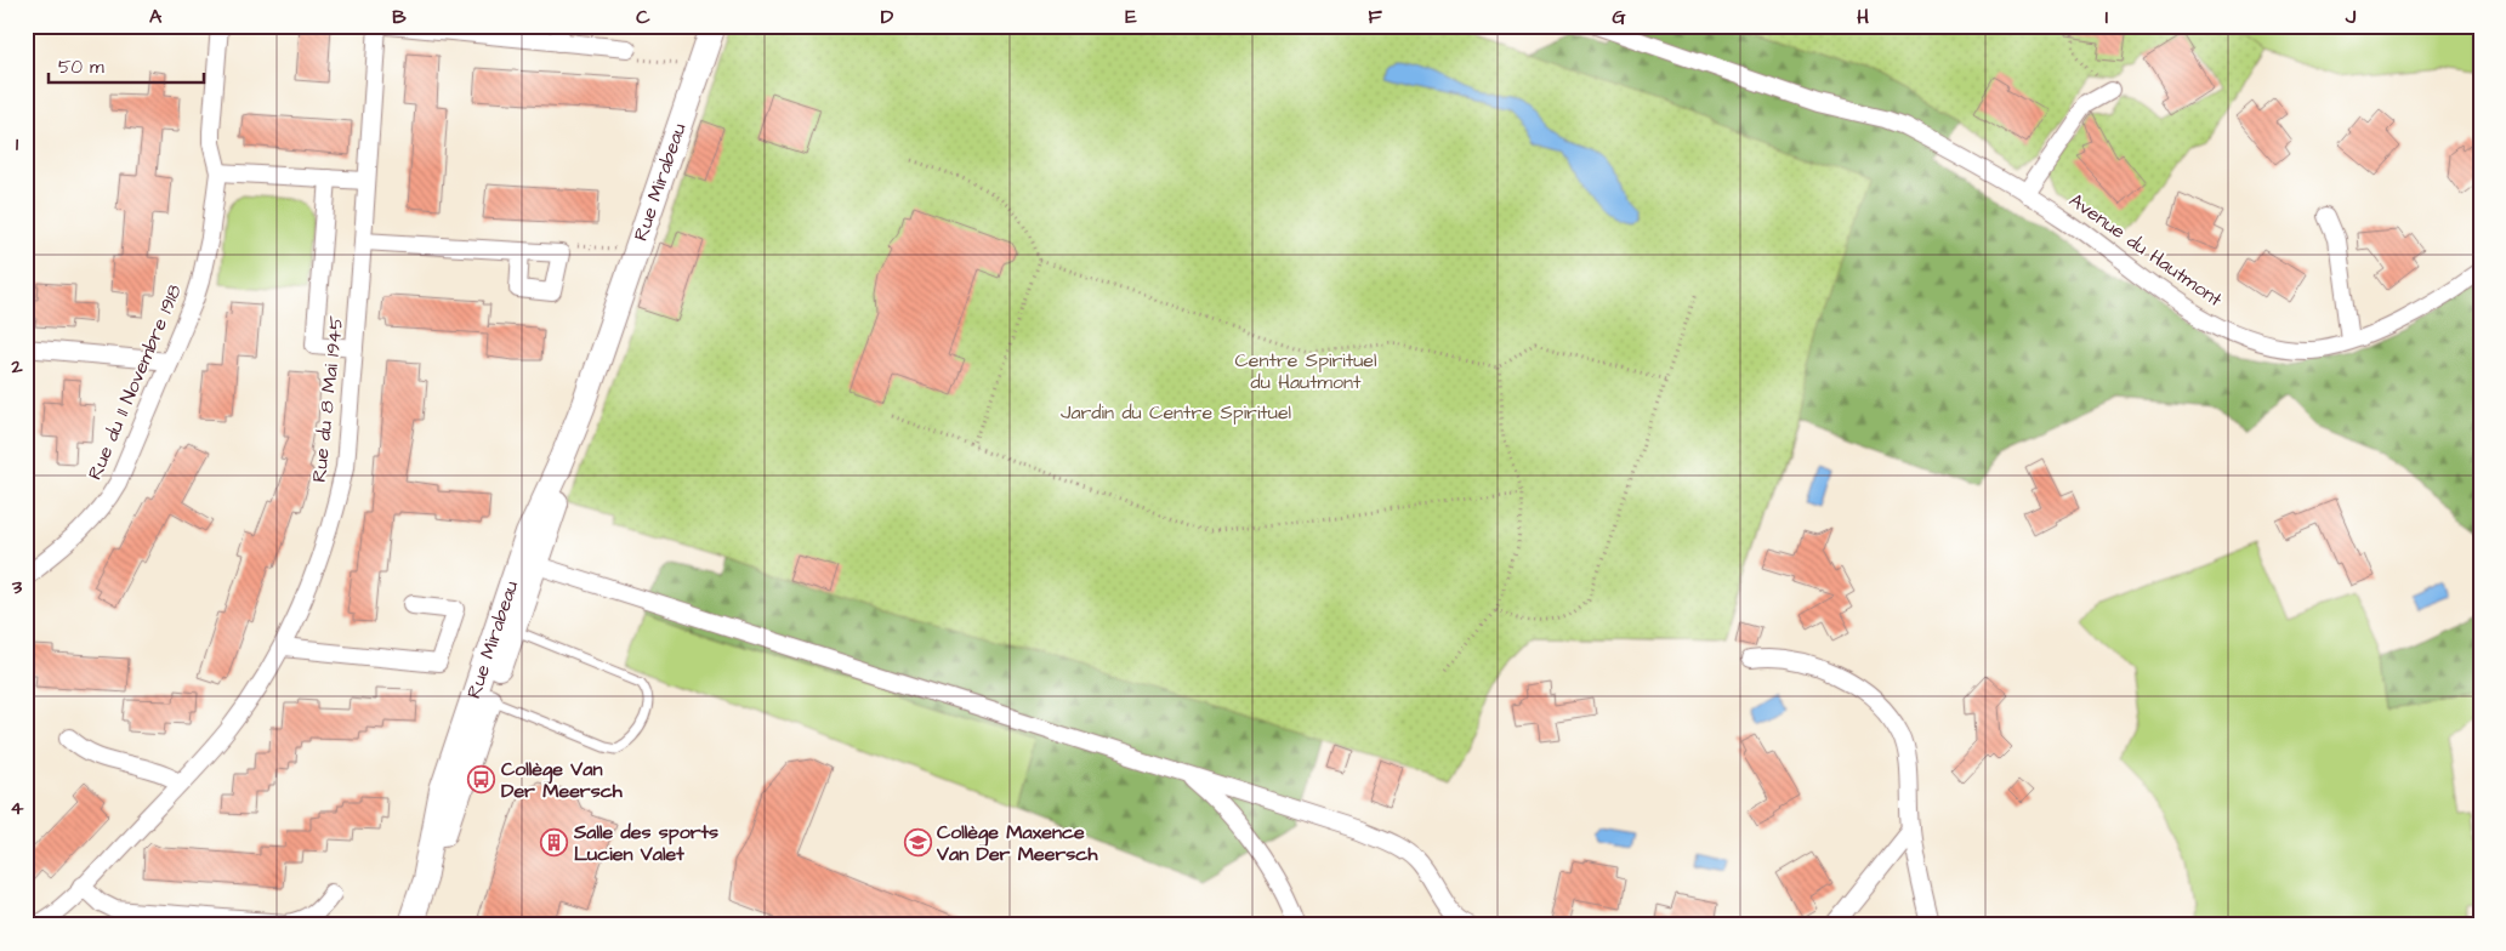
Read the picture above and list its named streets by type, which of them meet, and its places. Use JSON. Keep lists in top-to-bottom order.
{
  "streets": {
    "main road": ["Rue Mirabeau"],
    "street": ["Avenue du Hautmont", "Rue du 11 Novembre 1918", "Rue du 8 Mai 1945"]
  },
  "parks": ["Centre Spirituel du Hautmont", "Jardin du Centre Spirituel"],
  "places": {
    "bus stop": ["Collège Van Der Meersch"],
    "building": ["Salle des sports Lucien Valet"],
    "school or university": ["Collège Maxence Van Der Meersch"]
  },
  "scale_bar": "50 m",
  "grid": {
    "columns": [
      "A",
      "B",
      "C",
      "D",
      "E",
      "F",
      "G",
      "H",
      "I",
      "J"
    ],
    "rows": [
      "1",
      "2",
      "3",
      "4"
    ]
  }
}
